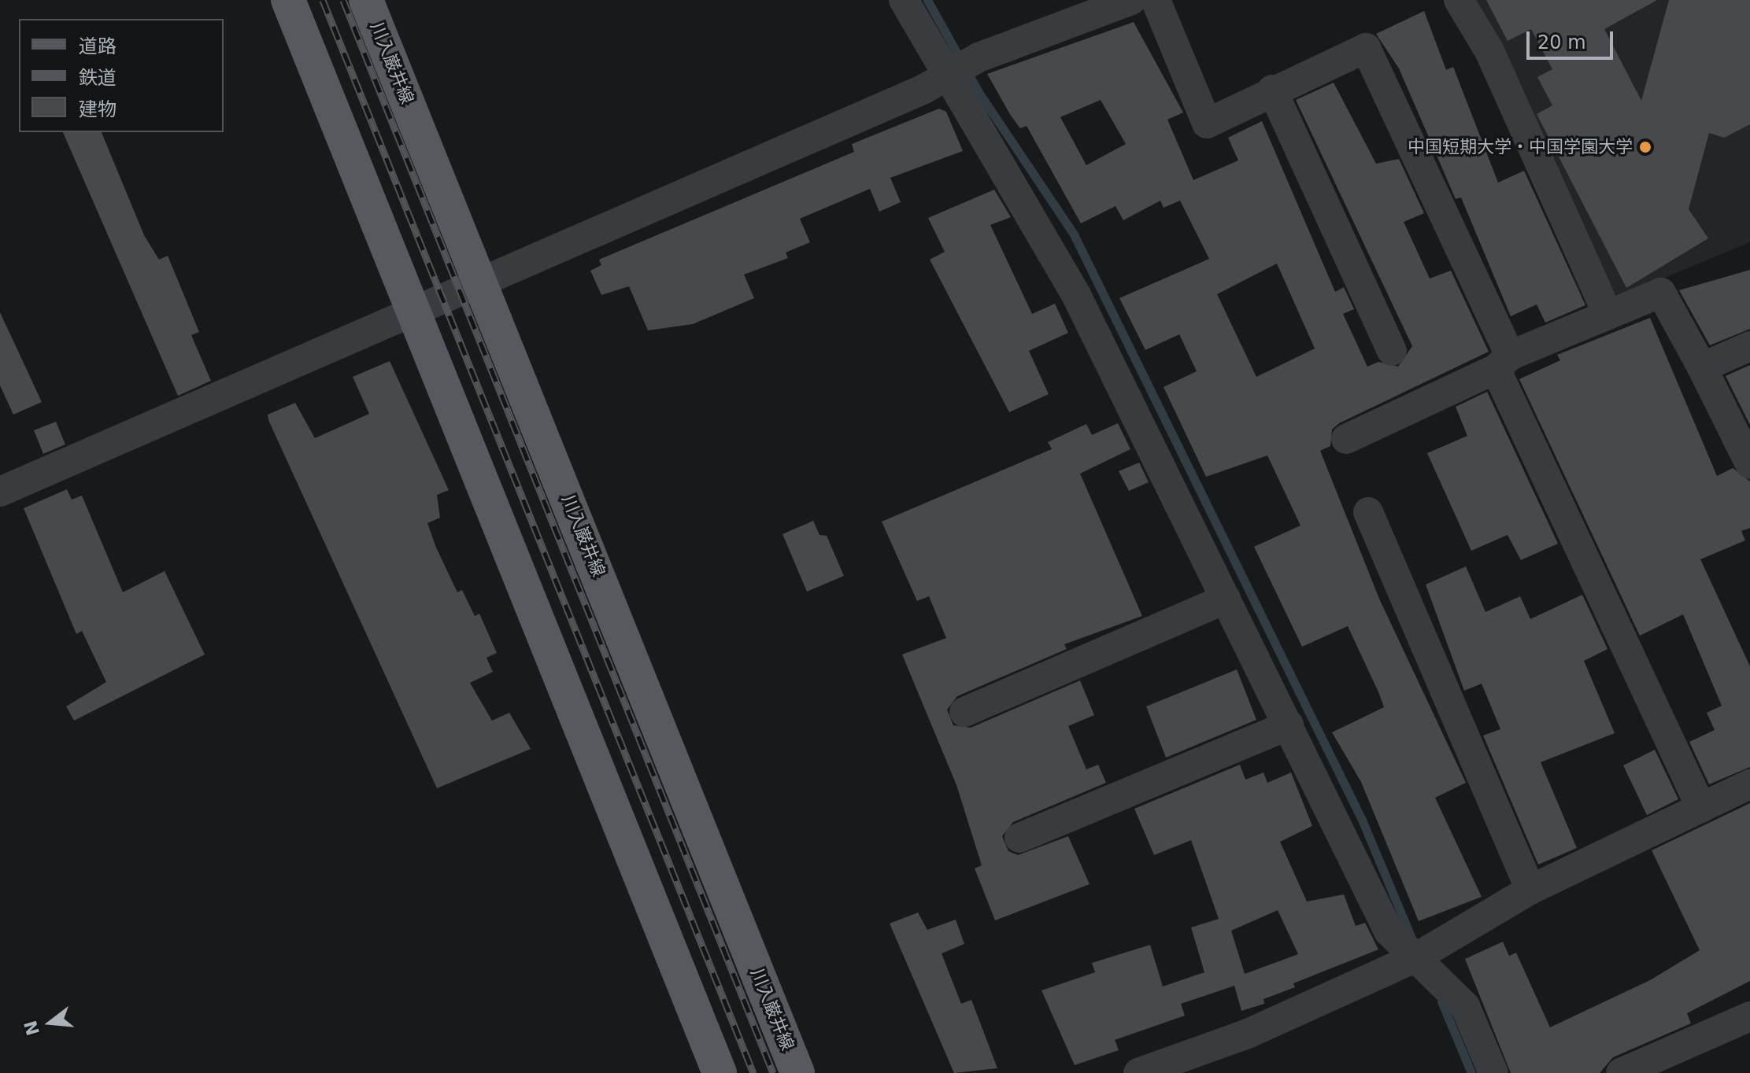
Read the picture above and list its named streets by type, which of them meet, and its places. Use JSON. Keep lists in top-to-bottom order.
{
  "streets": {
    "main road": ["川入巌井線"]
  },
  "places": ["中国短期大学・中国学園大学"],
  "legend": ["道路", "鉄道", "建物"],
  "scale_bar": "20 m",
  "north": "left"
}
